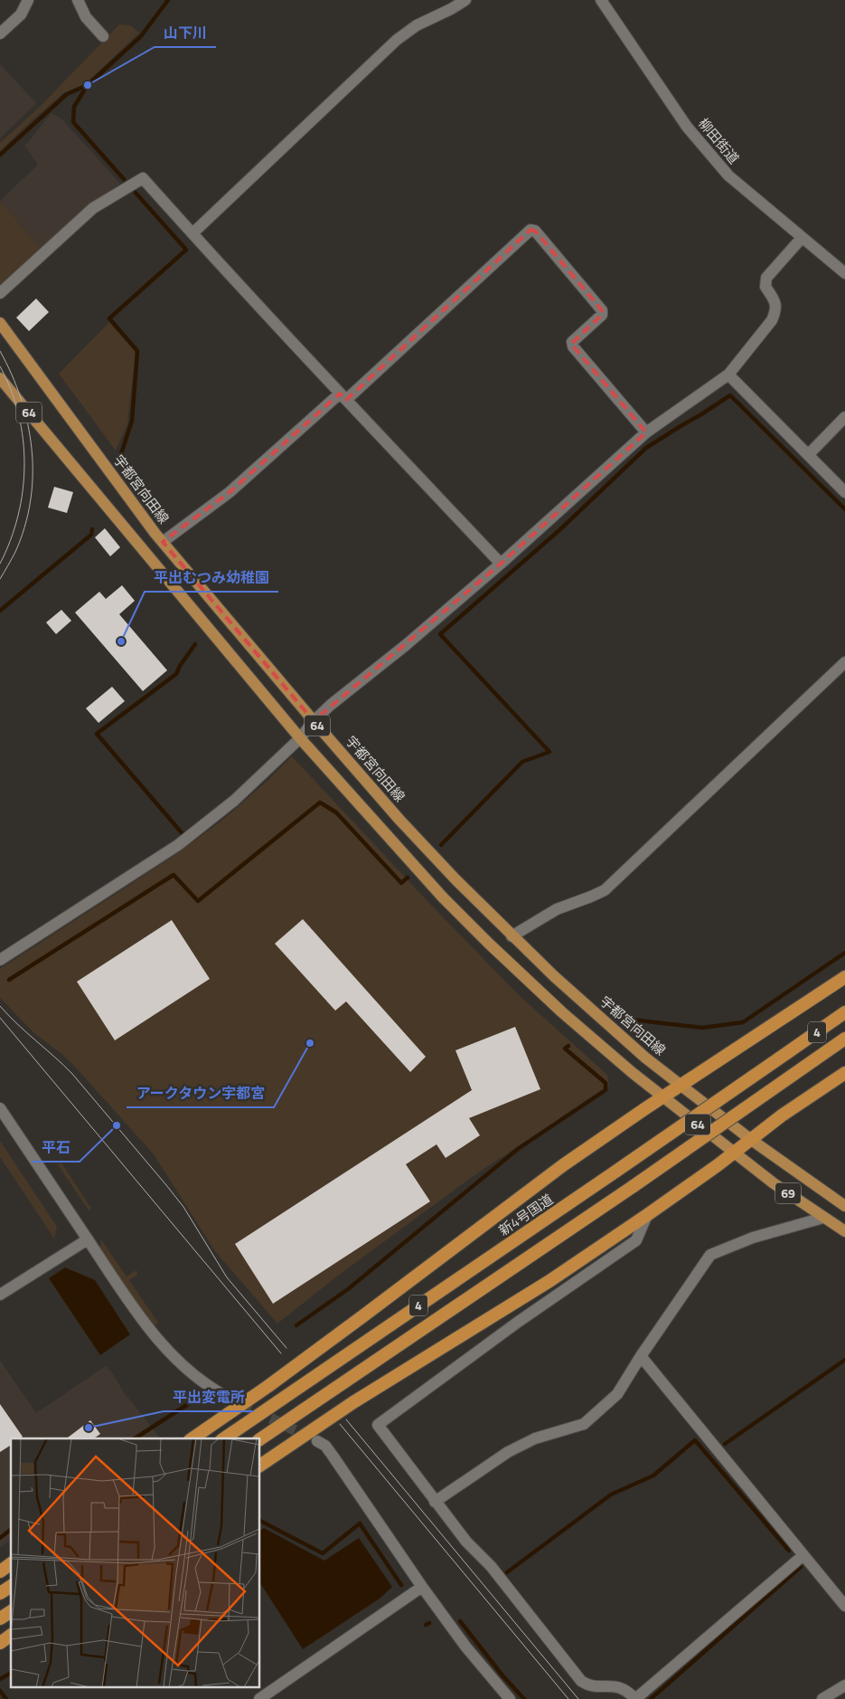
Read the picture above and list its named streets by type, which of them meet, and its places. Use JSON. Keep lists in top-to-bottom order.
{
  "streets": {
    "highway": ["4", "新4号国道"],
    "main road": ["64", "宇都宮向田線", "69"],
    "street": ["柳田街道"]
  },
  "crossings": [
    ["64", "69"],
    ["宇都宮向田線", "69"]
  ],
  "places": [
    "山下川",
    "平出むつみ幼稚園",
    "アークタウン宇都宮",
    "平石",
    "平出変電所"
  ]
}
